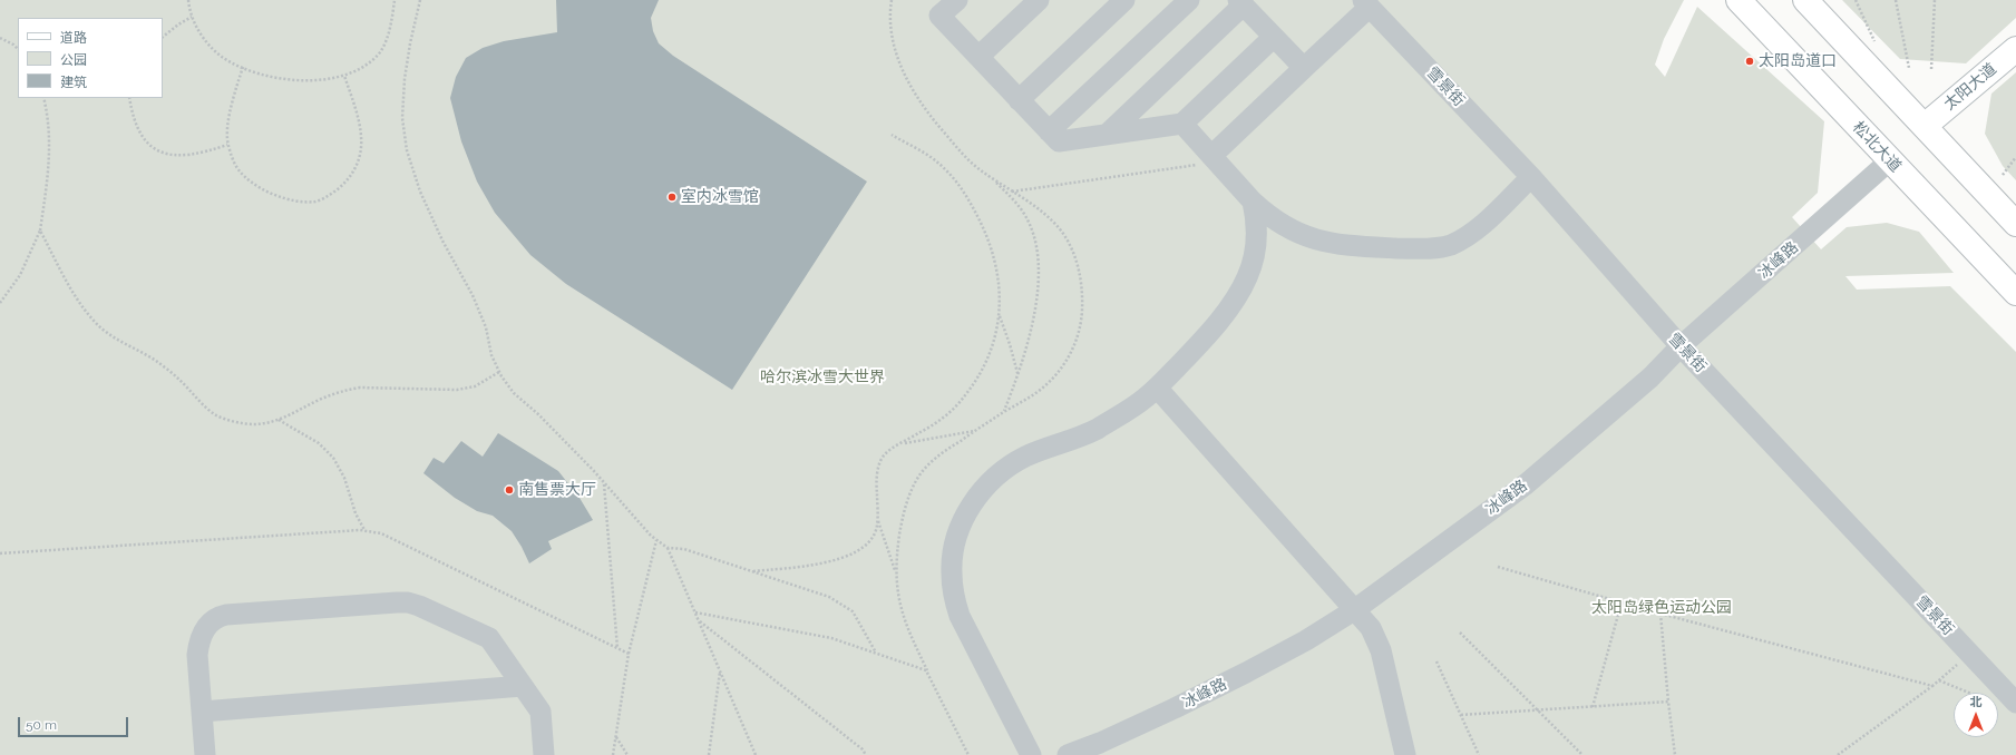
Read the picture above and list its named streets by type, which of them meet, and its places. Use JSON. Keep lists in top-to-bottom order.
{
  "streets": {
    "main road": ["太阳大道", "松北大道"],
    "street": ["雪景街", "冰峰路"]
  },
  "crossings": [
    ["雪景街", "冰峰路"],
    ["松北大道", "冰峰路"]
  ],
  "parks": ["哈尔滨冰雪大世界", "太阳岛绿色运动公园"],
  "places": ["太阳岛道口", "室内冰雪馆", "南售票大厅"],
  "legend": ["道路", "公园", "建筑"],
  "scale_bar": "50 m",
  "north": "top"
}
